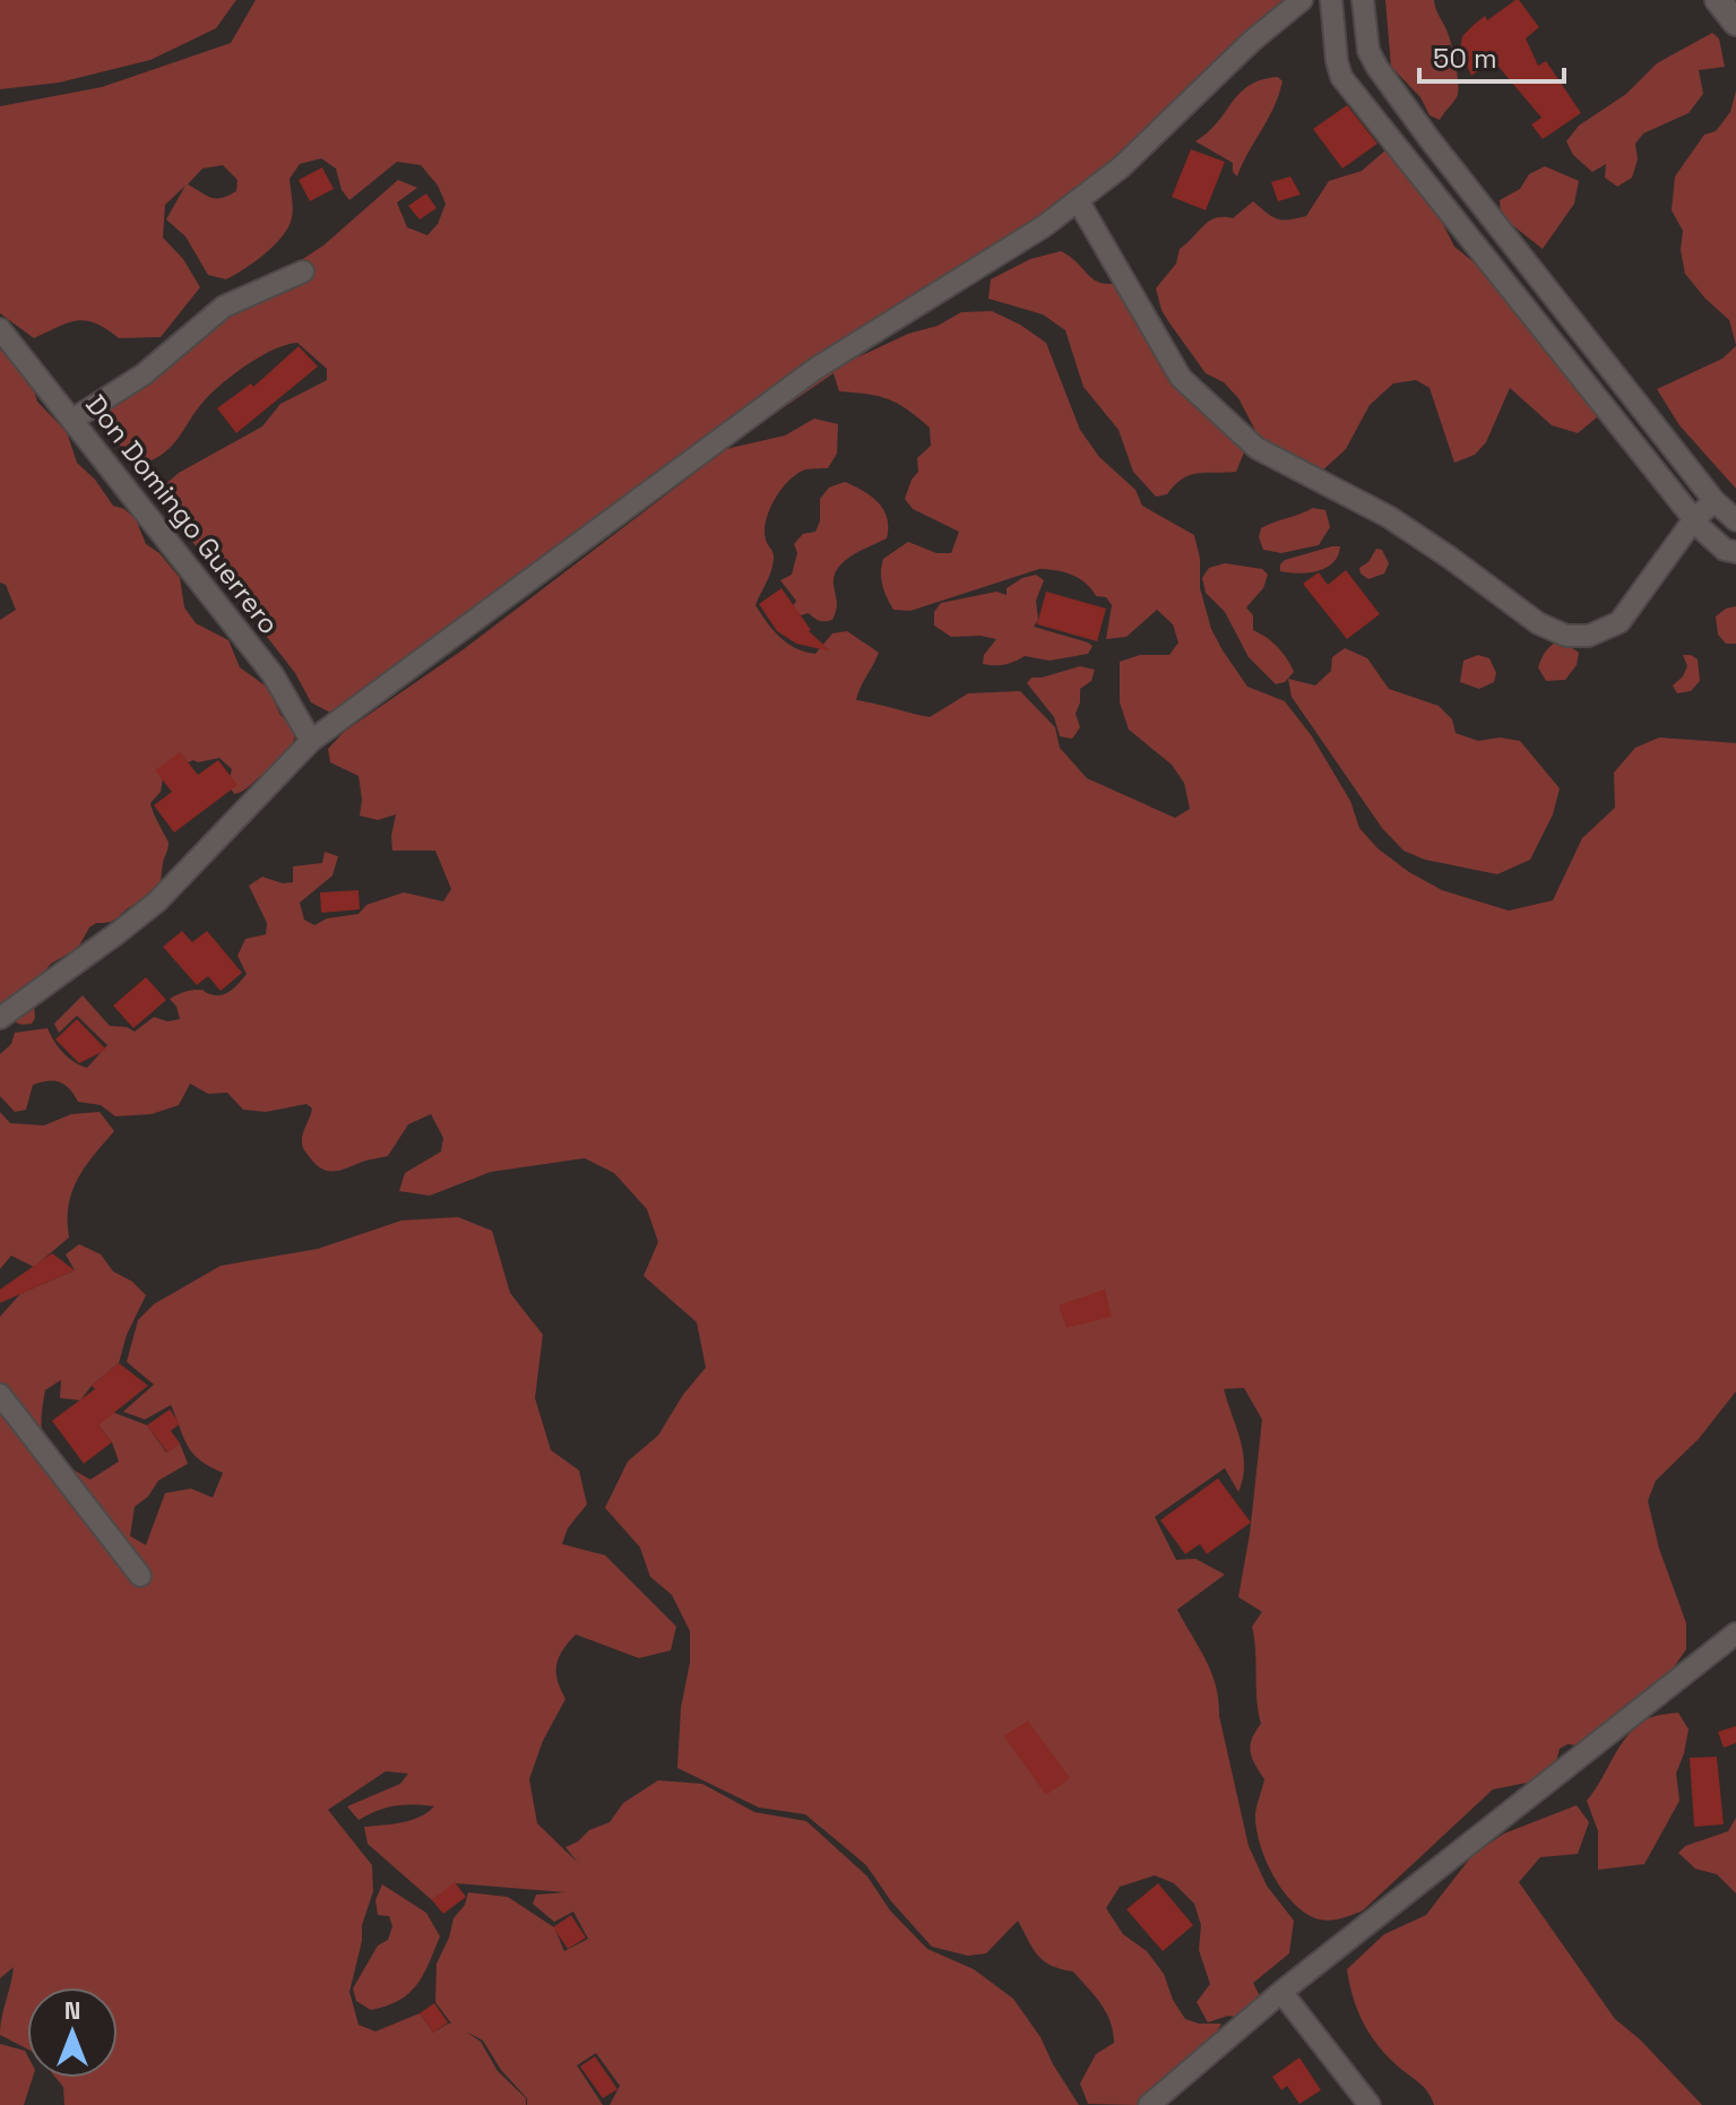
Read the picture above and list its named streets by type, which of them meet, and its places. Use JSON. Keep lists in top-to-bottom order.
{
  "streets": {
    "street": ["Don Domingo Guerrero"]
  },
  "scale_bar": "50 m",
  "north": "top"
}
